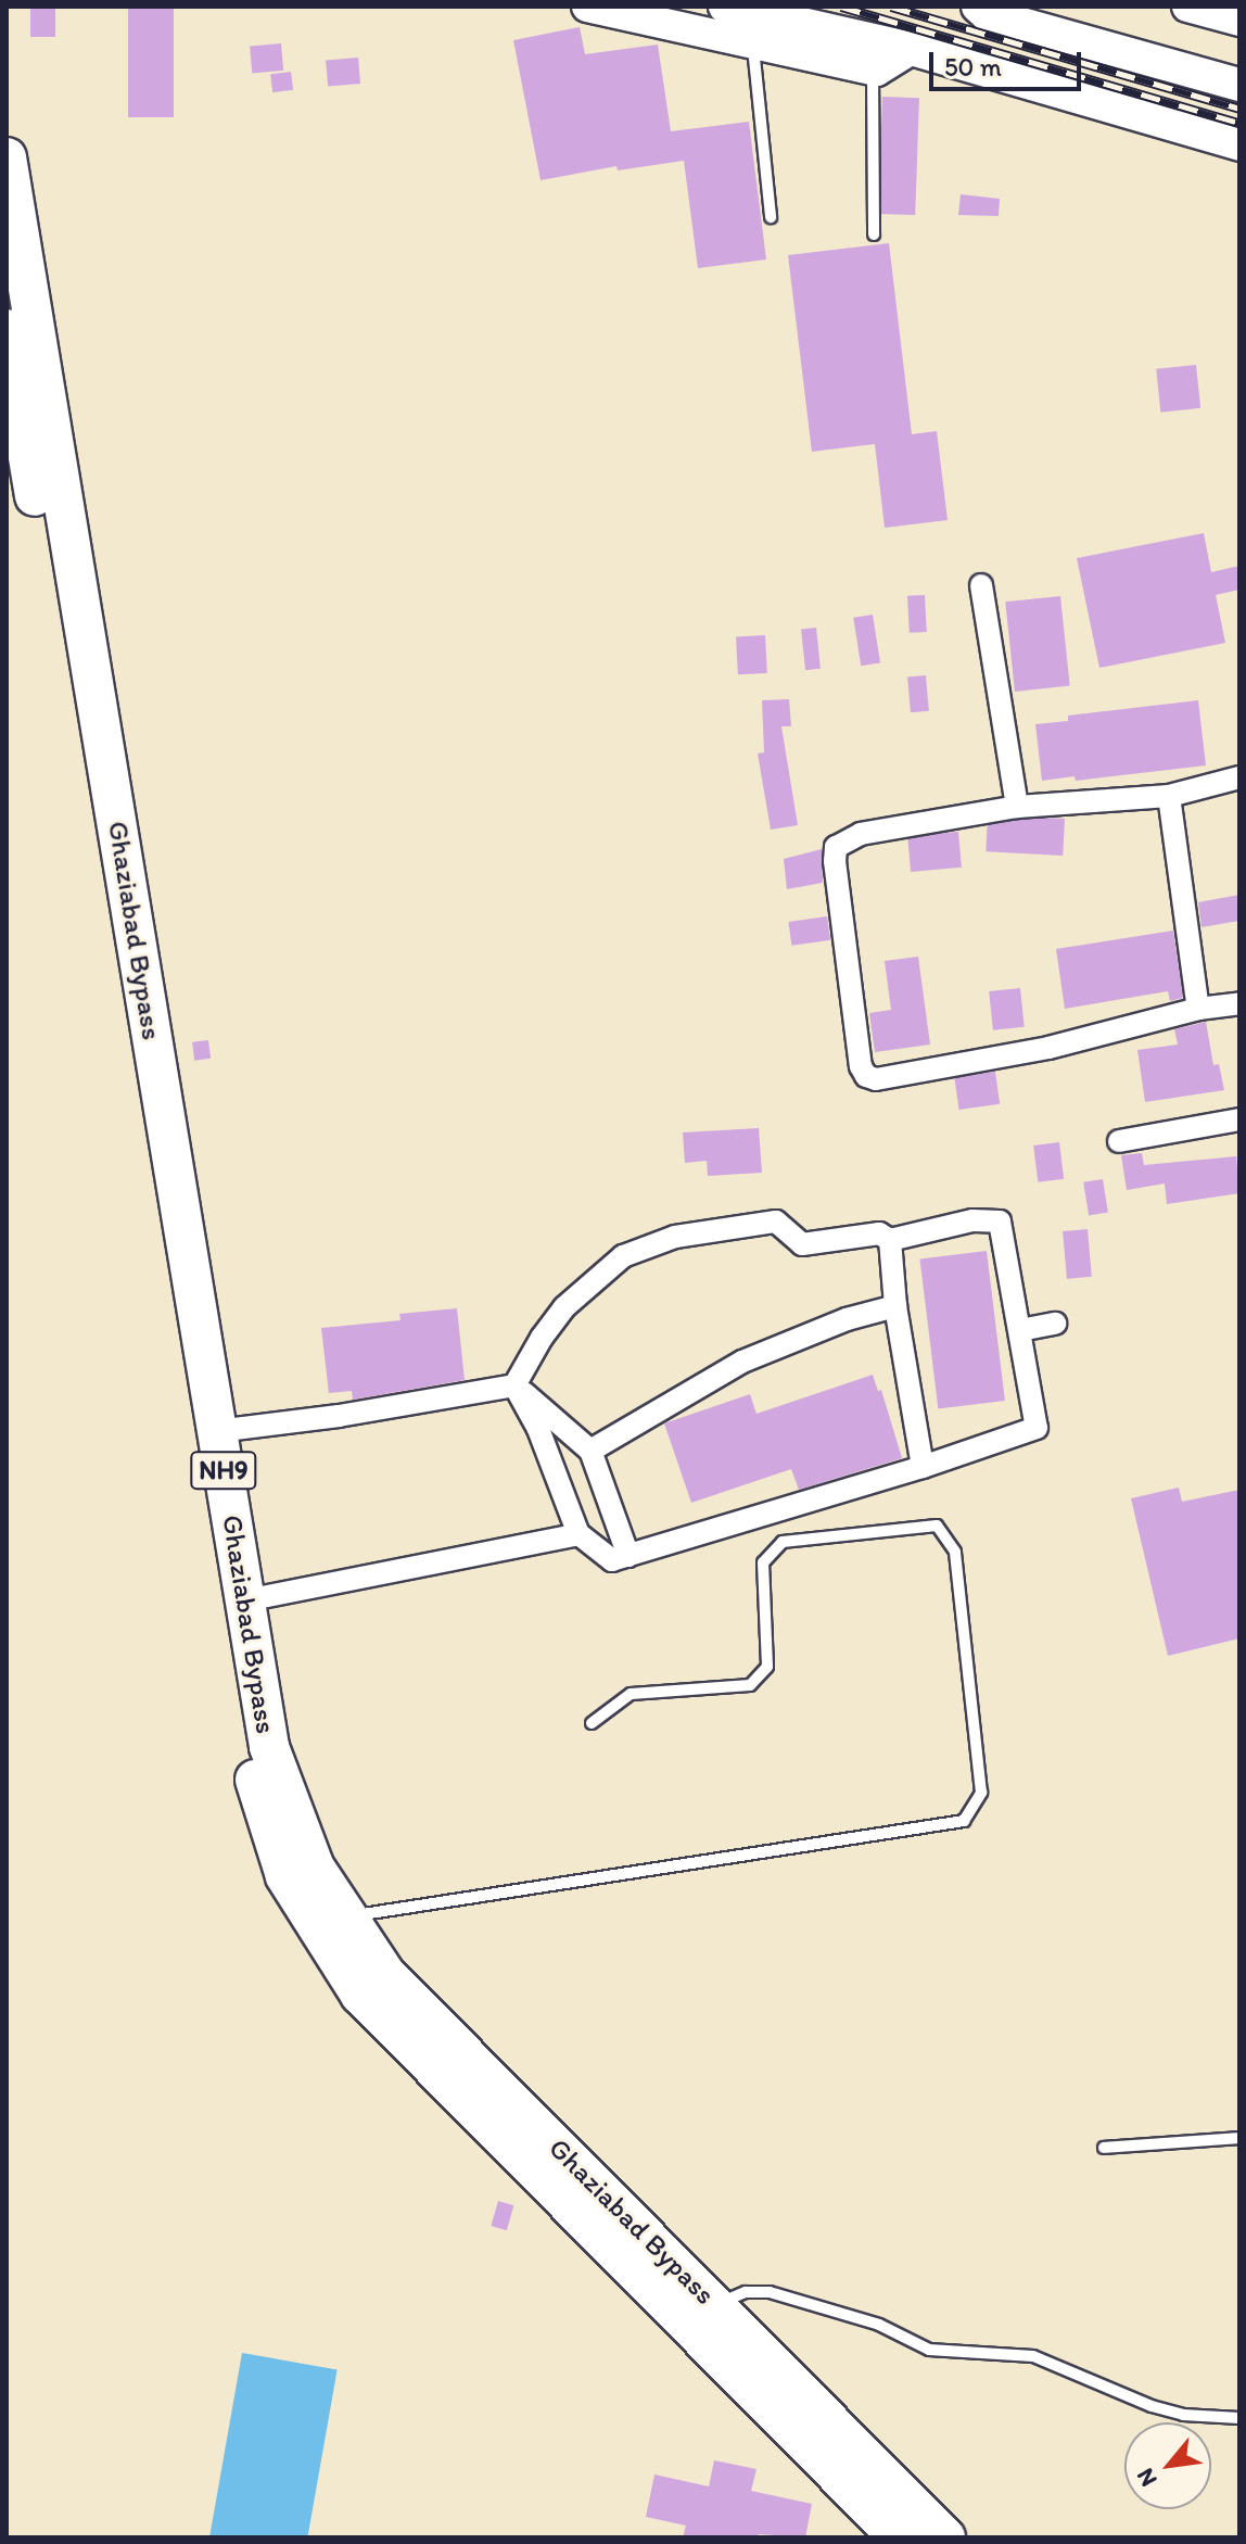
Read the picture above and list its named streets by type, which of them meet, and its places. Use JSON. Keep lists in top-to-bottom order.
{
  "streets": {
    "highway": ["Ghaziabad Bypass", "NH9"]
  },
  "scale_bar": "50 m",
  "north": "bottom left"
}
